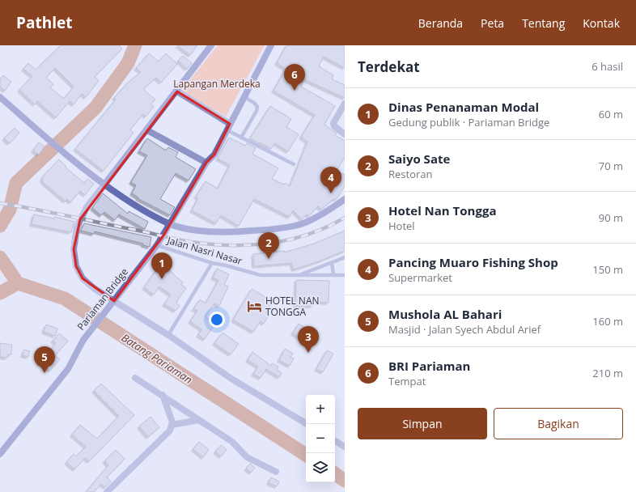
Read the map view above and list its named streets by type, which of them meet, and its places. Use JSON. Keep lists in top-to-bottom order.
{
  "streets": {
    "street": ["Pariaman Bridge"],
    "lane": ["Jalan Nasri Nasar"]
  },
  "crossings": [
    ["Jalan Nasri Nasar", "Pariaman Bridge"]
  ],
  "water": ["Batang Pariaman"],
  "parks": ["Lapangan Merdeka"],
  "places": {
    "hotel": ["HOTEL NAN TONGGA"]
  },
  "page": {
    "header": "Pathlet",
    "nav": [
      "Beranda",
      "Peta",
      "Tentang",
      "Kontak"
    ],
    "heading": ["Terdekat", "6 hasil"],
    "pins": [
      "6",
      "4",
      "2",
      "1",
      "3",
      "5"
    ],
    "list": [
      {
        "mark": "1",
        "name": "Dinas Penanaman Modal",
        "note": "Gedung publik · Pariaman Bridge",
        "value": "60 m"
      },
      {
        "mark": "2",
        "name": "Saiyo Sate",
        "note": "Restoran",
        "value": "70 m"
      },
      {
        "mark": "3",
        "name": "Hotel Nan Tongga",
        "note": "Hotel",
        "value": "90 m"
      },
      {
        "mark": "4",
        "name": "Pancing Muaro Fishing Shop",
        "note": "Supermarket",
        "value": "150 m"
      },
      {
        "mark": "5",
        "name": "Mushola AL Bahari",
        "note": "Masjid · Jalan Syech Abdul Arief",
        "value": "160 m"
      },
      {
        "mark": "6",
        "name": "BRI Pariaman",
        "note": "Tempat",
        "value": "210 m"
      }
    ],
    "map_buttons": ["+", "−"],
    "buttons": ["Simpan", "Bagikan"]
  }
}
